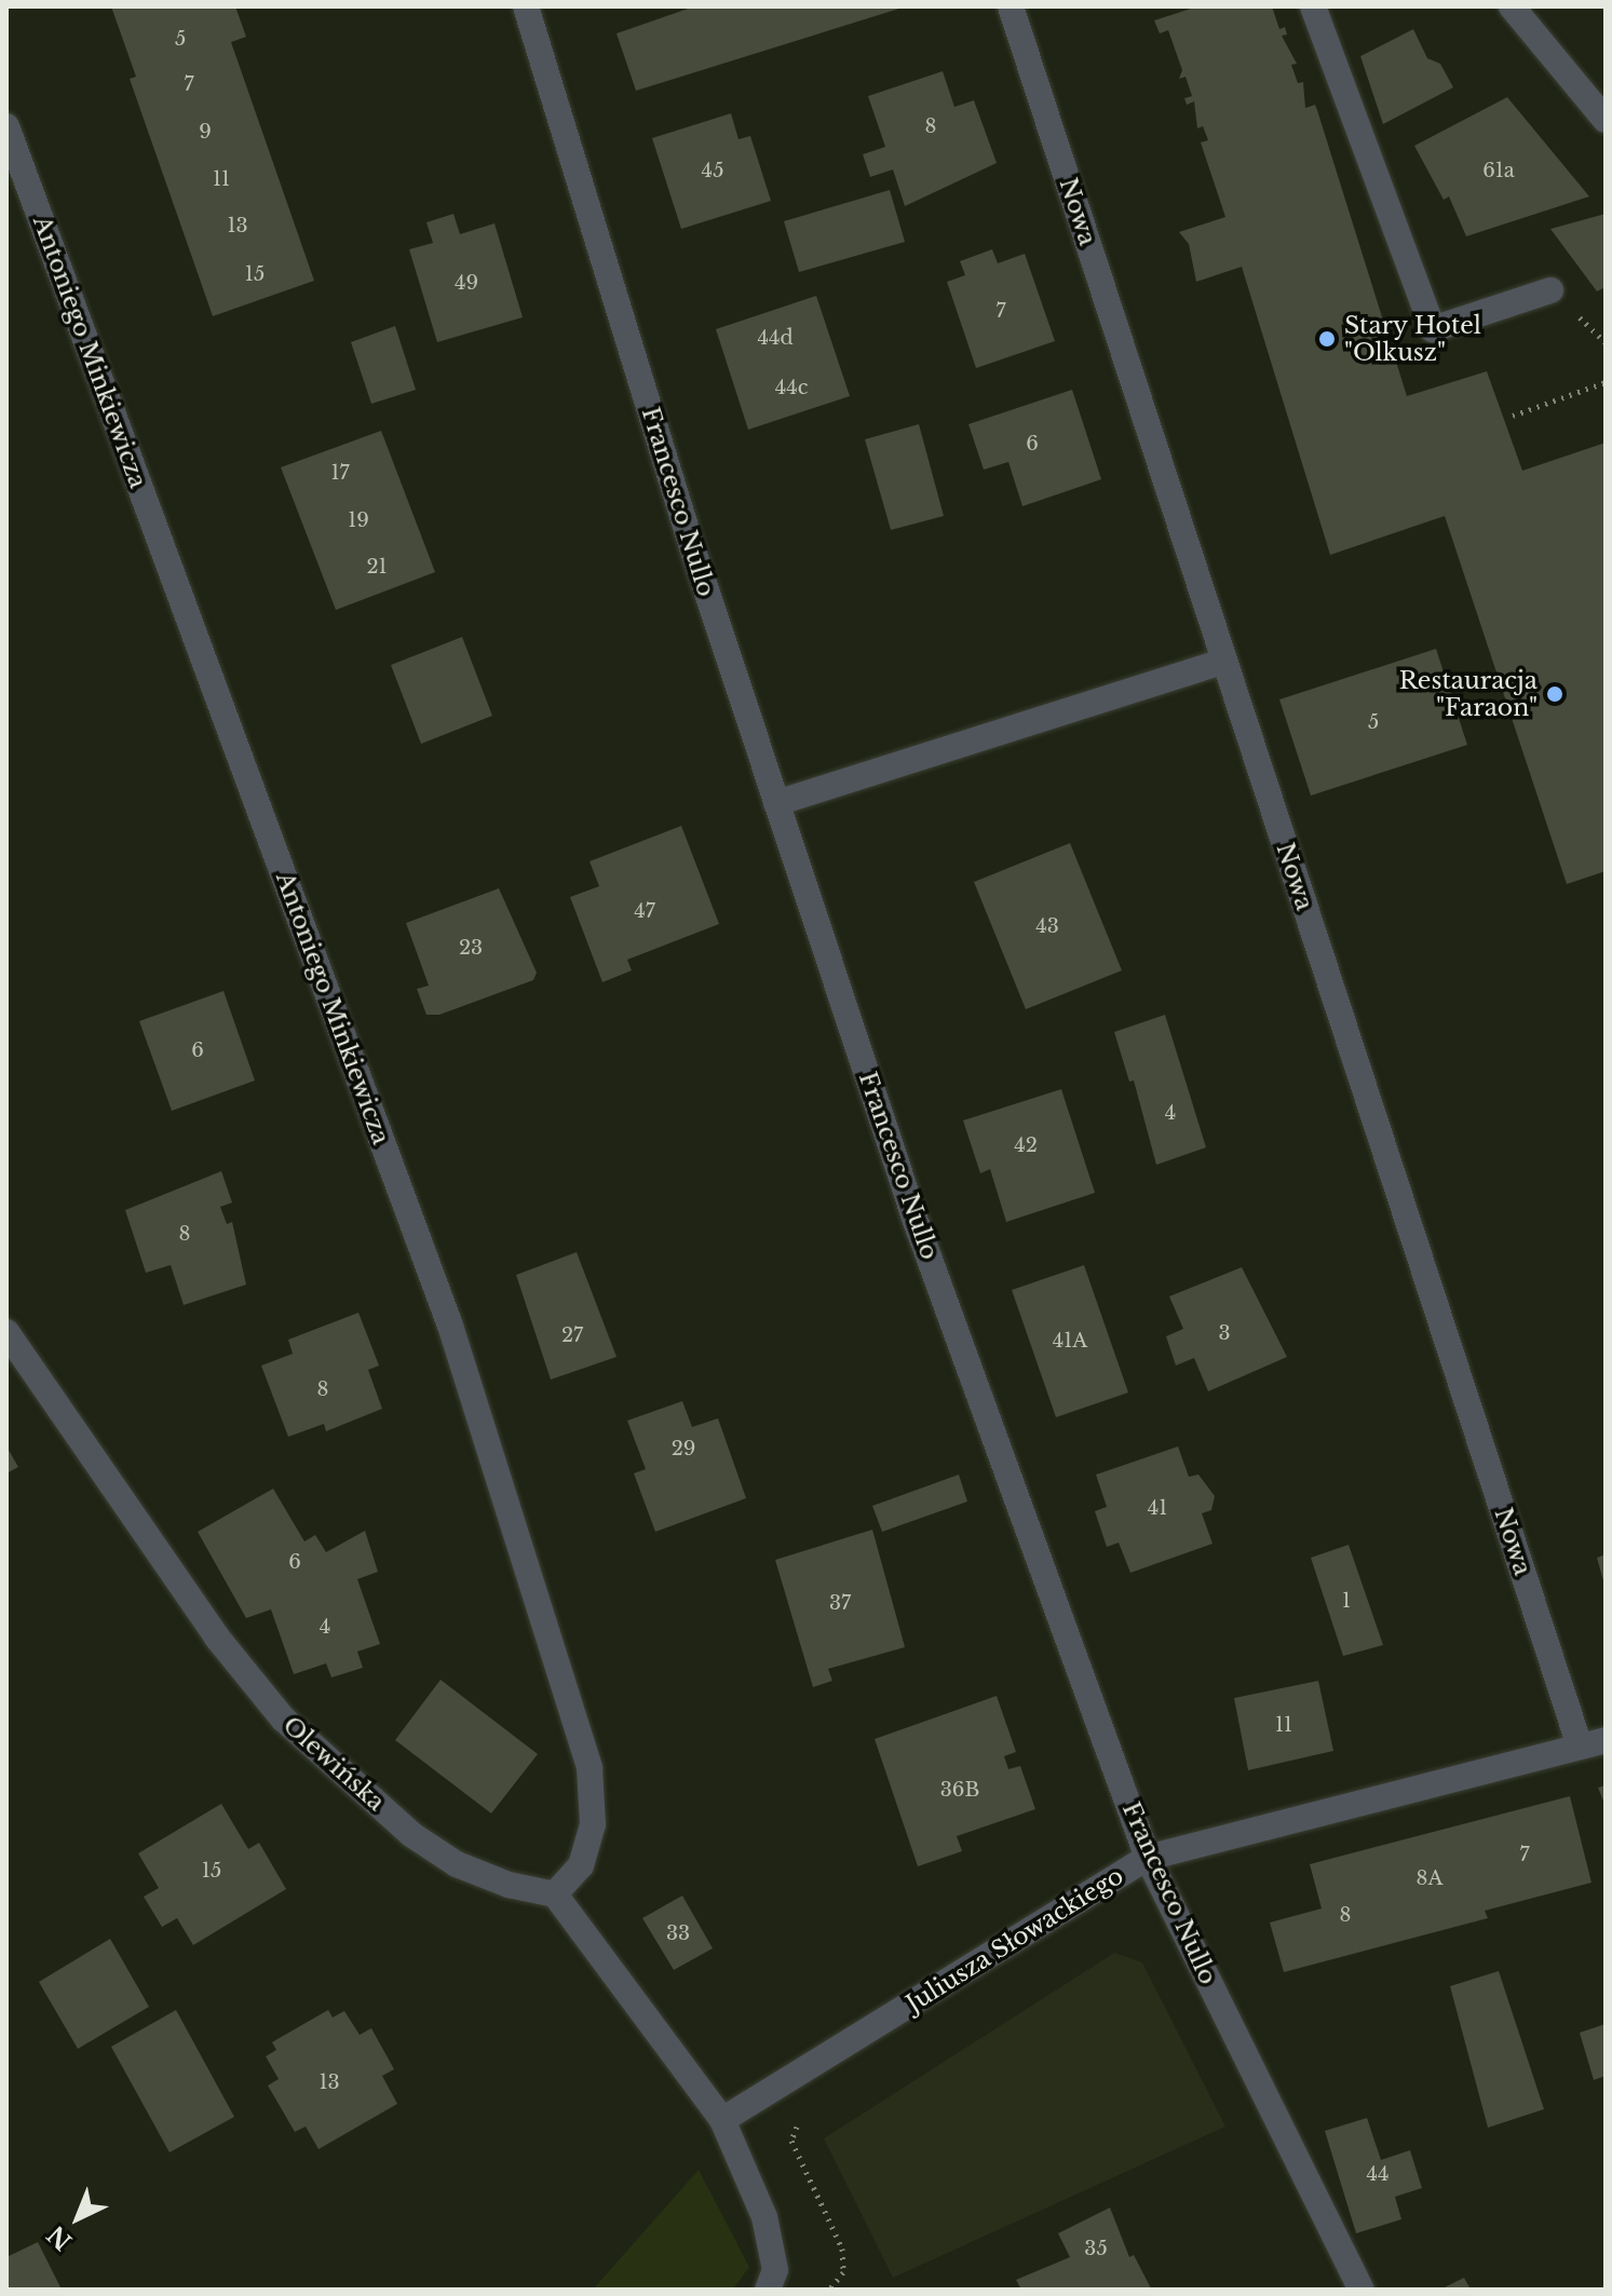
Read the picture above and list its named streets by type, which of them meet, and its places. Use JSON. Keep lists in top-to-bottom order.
{
  "streets": {
    "street": [
      "Nowa",
      "Antoniego Minkiewicza",
      "Francesco Nullo",
      "Olewińska",
      "Juliusza Słowackiego"
    ]
  },
  "crossings": [
    ["Nowa", "Juliusza Słowackiego"],
    ["Antoniego Minkiewicza", "Olewińska"],
    ["Francesco Nullo", "Juliusza Słowackiego"]
  ],
  "places": ["Stary Hotel \"Olkusz\"", "Restauracja \"Faraon\""],
  "house_numbers": [
    "5",
    "7",
    "8",
    "9",
    "45",
    "61a",
    "11",
    "13",
    "15",
    "49",
    "7",
    "44d",
    "44c",
    "6",
    "17",
    "19",
    "21",
    "5",
    "47",
    "43",
    "23",
    "6",
    "4",
    "42",
    "8",
    "3",
    "27",
    "41A",
    "8",
    "29",
    "41",
    "6",
    "1",
    "37",
    "4",
    "11",
    "36B",
    "7",
    "15",
    "8A",
    "8",
    "33",
    "13",
    "44",
    "35"
  ],
  "north": "bottom left"
}
